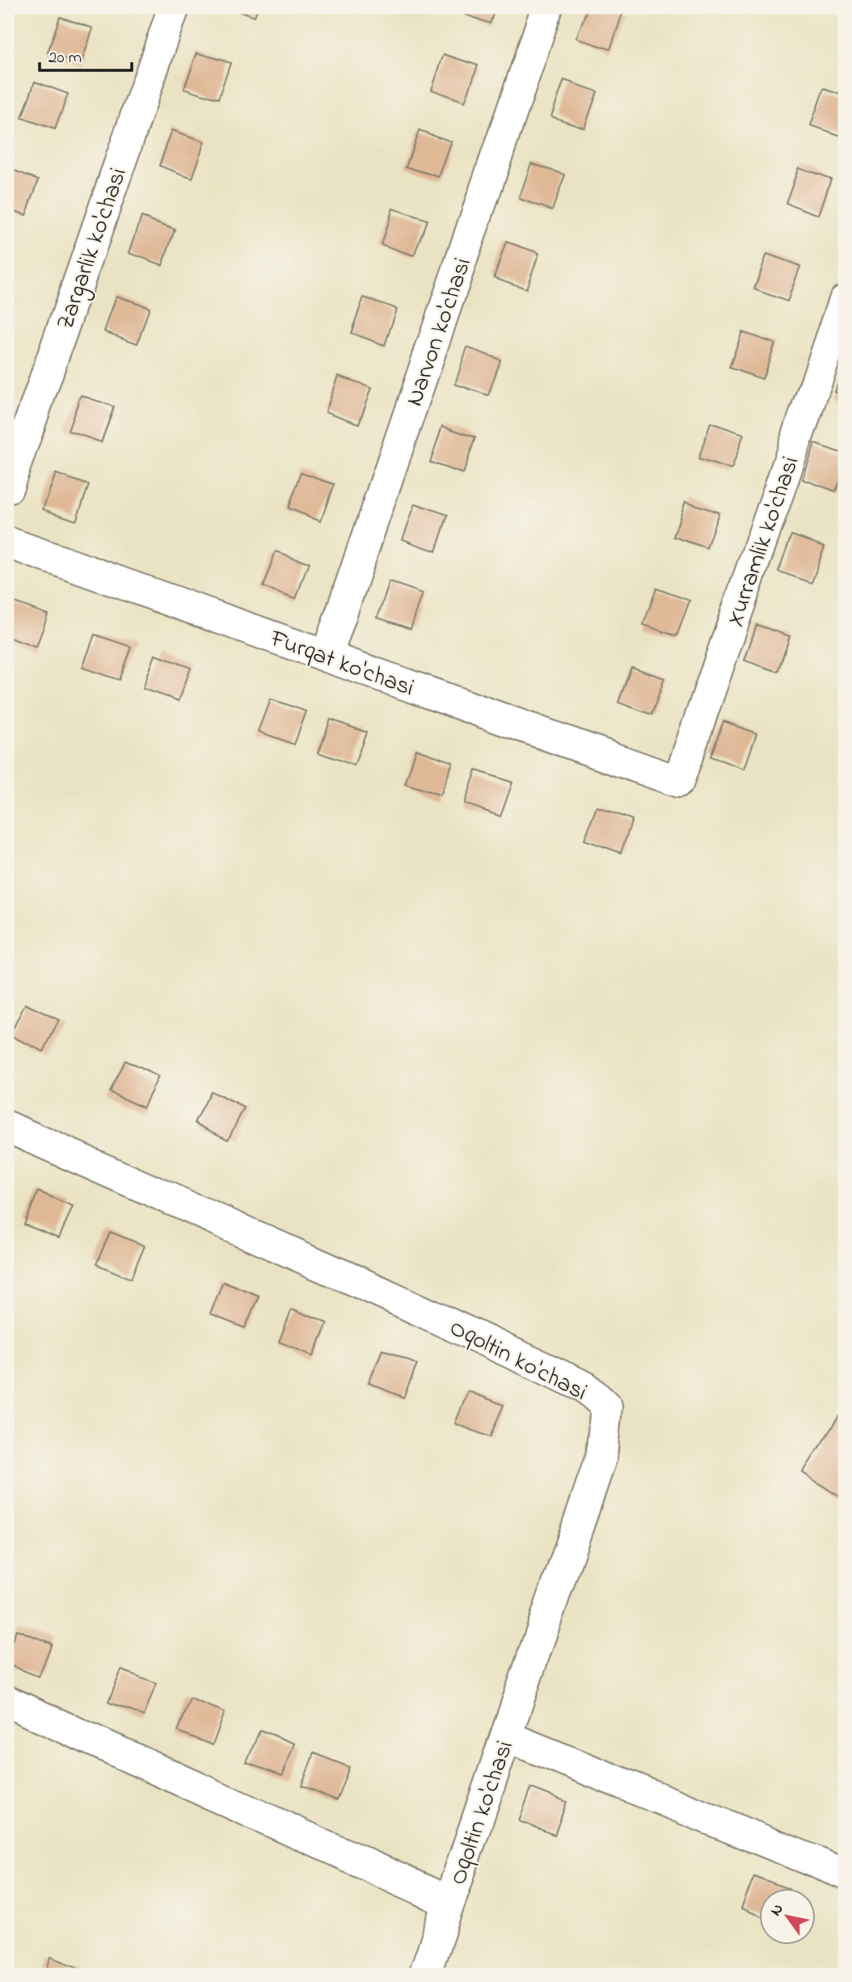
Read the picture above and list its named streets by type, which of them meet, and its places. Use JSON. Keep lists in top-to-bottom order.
{
  "streets": {
    "street": [
      "Zargarlik ko'chasi",
      "Narvon ko'chasi",
      "Xurramlik ko'chasi",
      "Furqat ko'chasi",
      "Oqoltin ko'chasi"
    ]
  },
  "crossings": [
    ["Narvon ko'chasi", "Furqat ko'chasi"],
    ["Xurramlik ko'chasi", "Furqat ko'chasi"]
  ],
  "scale_bar": "20 m",
  "north": "top left"
}
